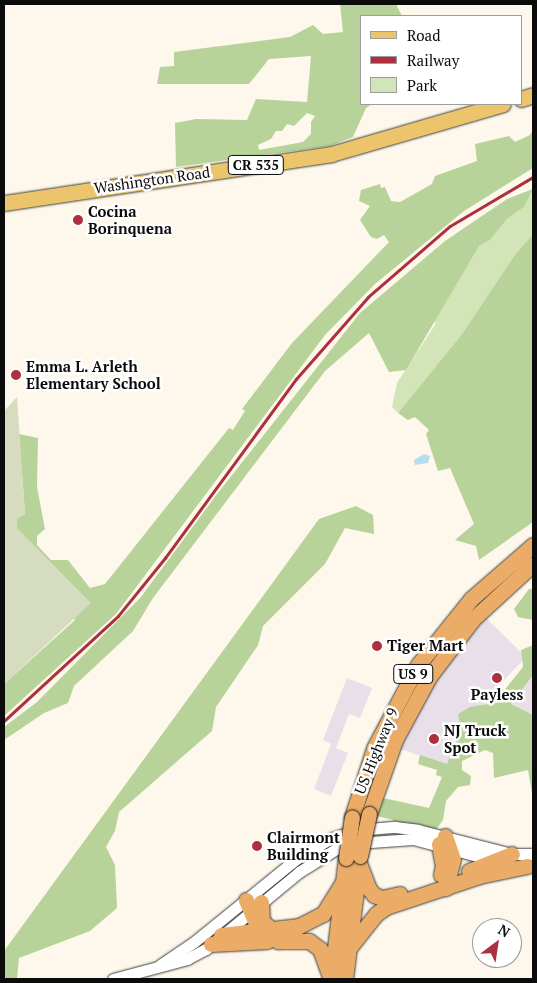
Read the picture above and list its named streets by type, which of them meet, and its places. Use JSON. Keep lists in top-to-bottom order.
{
  "streets": {
    "highway": ["US 9", "US Highway 9"],
    "main road": ["CR 535", "Washington Road"]
  },
  "places": [
    "Cocina Borinquena",
    "Emma L. Arleth Elementary School",
    "Tiger Mart",
    "Payless",
    "NJ Truck Spot",
    "Clairmont Building"
  ],
  "legend": ["Road", "Railway", "Park"],
  "north": "top right"
}
